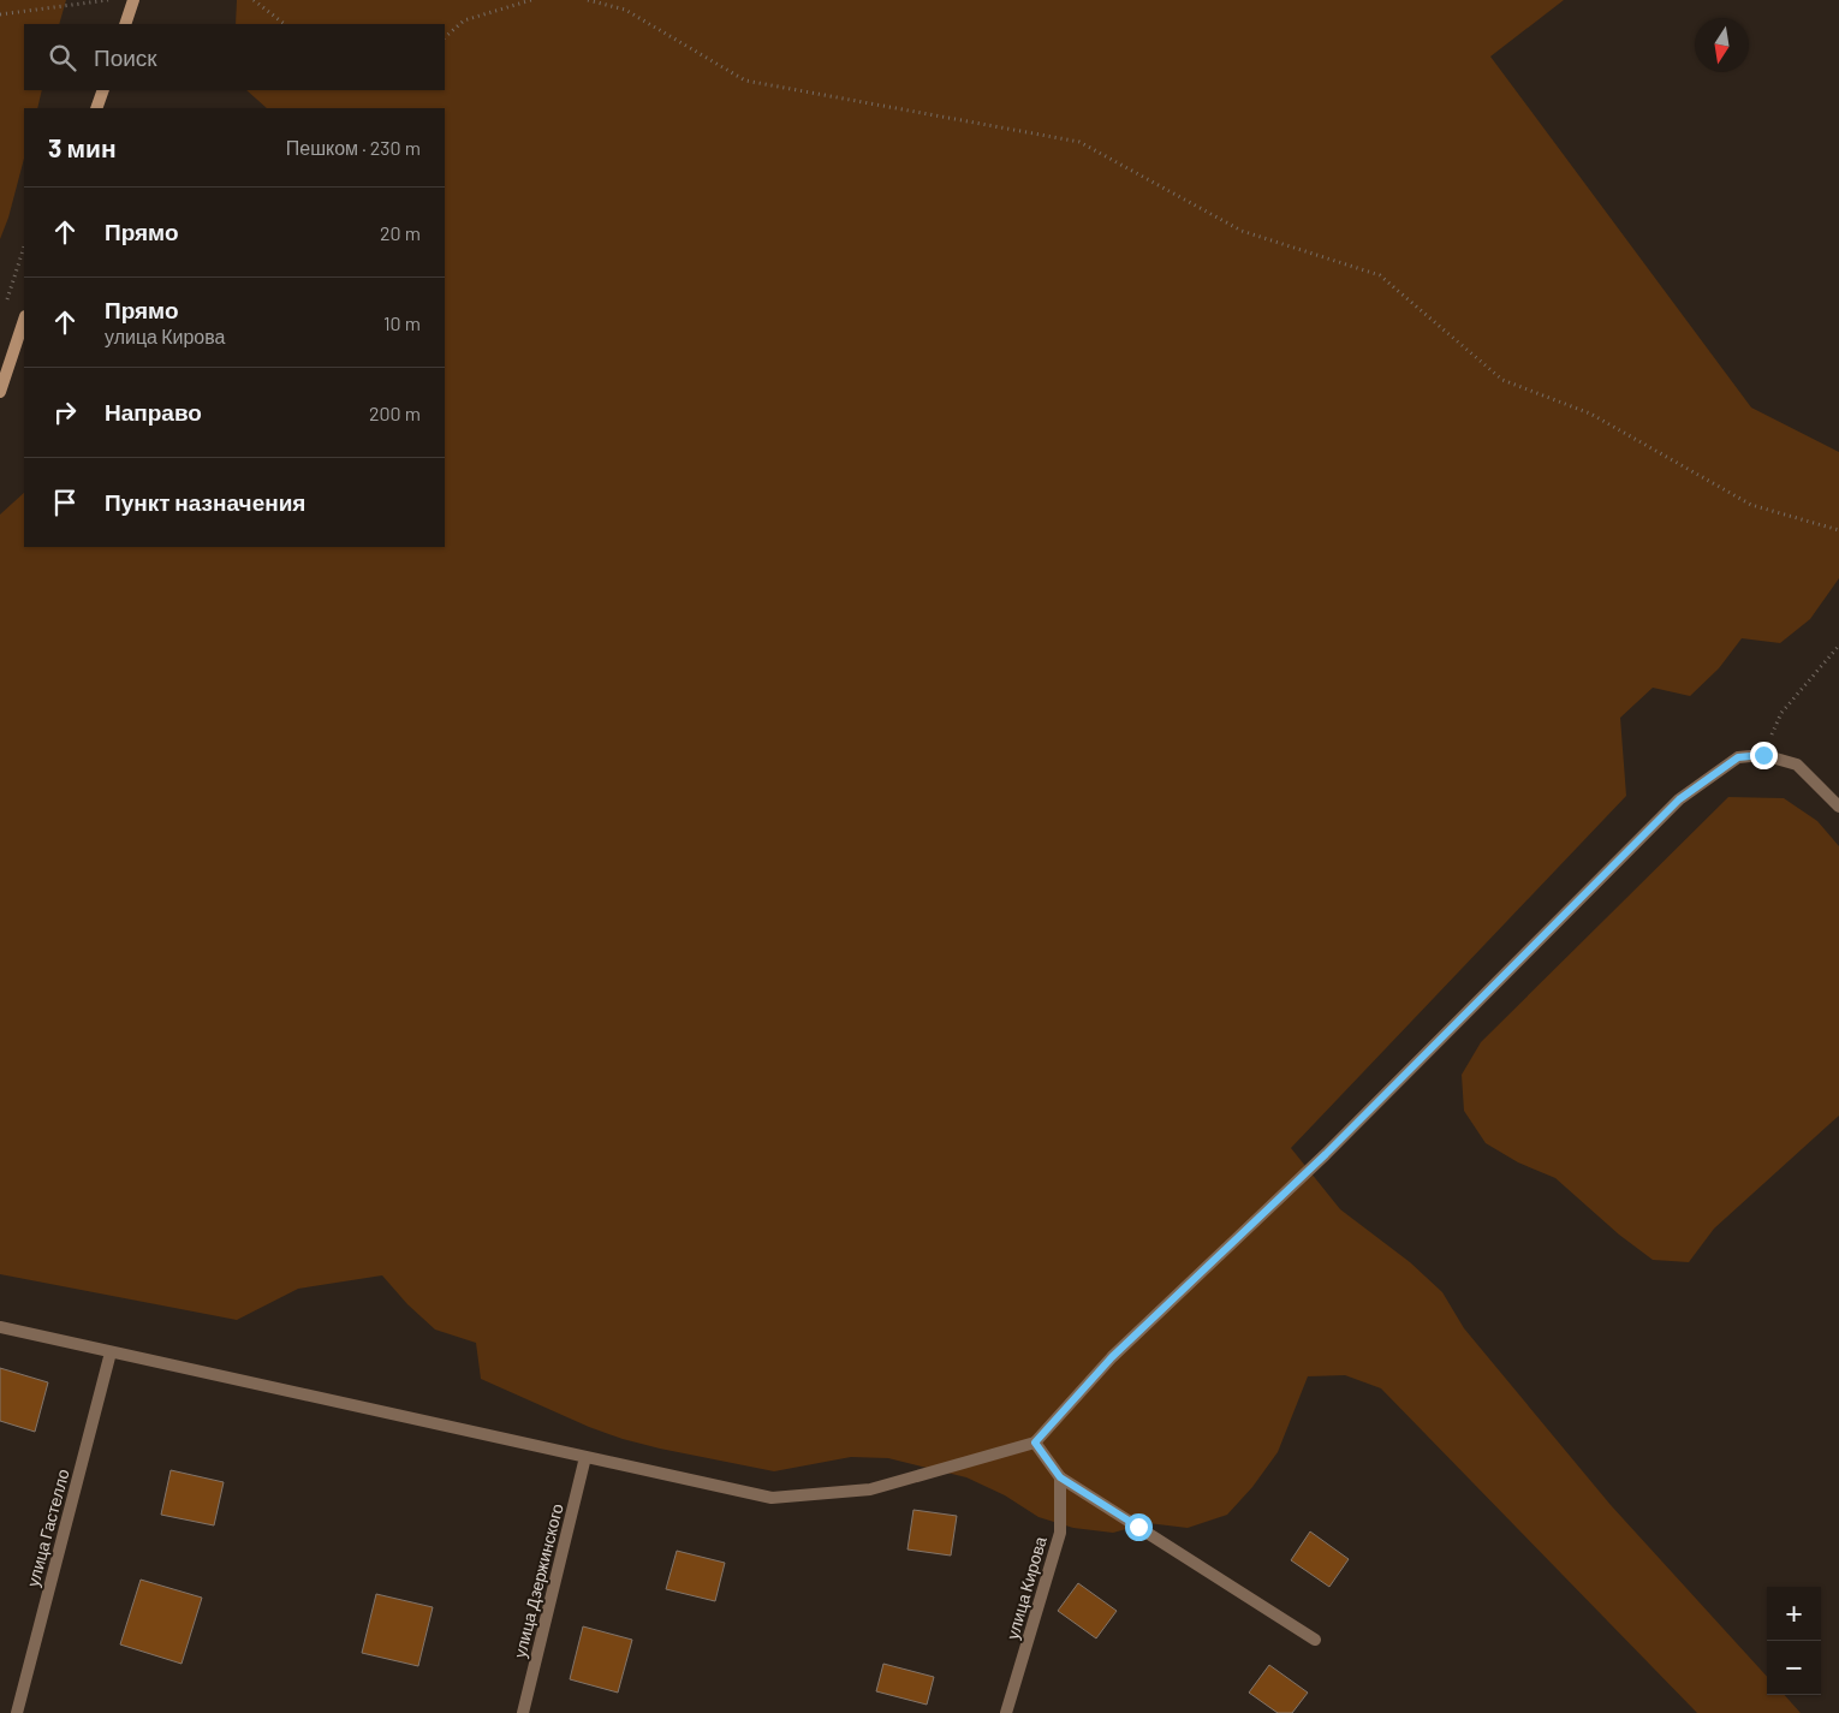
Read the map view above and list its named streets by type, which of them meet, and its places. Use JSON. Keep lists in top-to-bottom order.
{
  "streets": {
    "street": ["улица Гастелло", "улица Дзержинского", "улица Кирова"]
  },
  "north": "bottom",
  "page": {
    "search": "Поиск",
    "heading": ["3 мин", "Пешком · 230 m"],
    "list": [
      ["Прямо", "20 m"],
      ["Прямо", "улица Кирова", "10 m"],
      ["Направо", "200 m"],
      "Пункт назначения"
    ],
    "map_buttons": ["+", "−"]
  }
}
